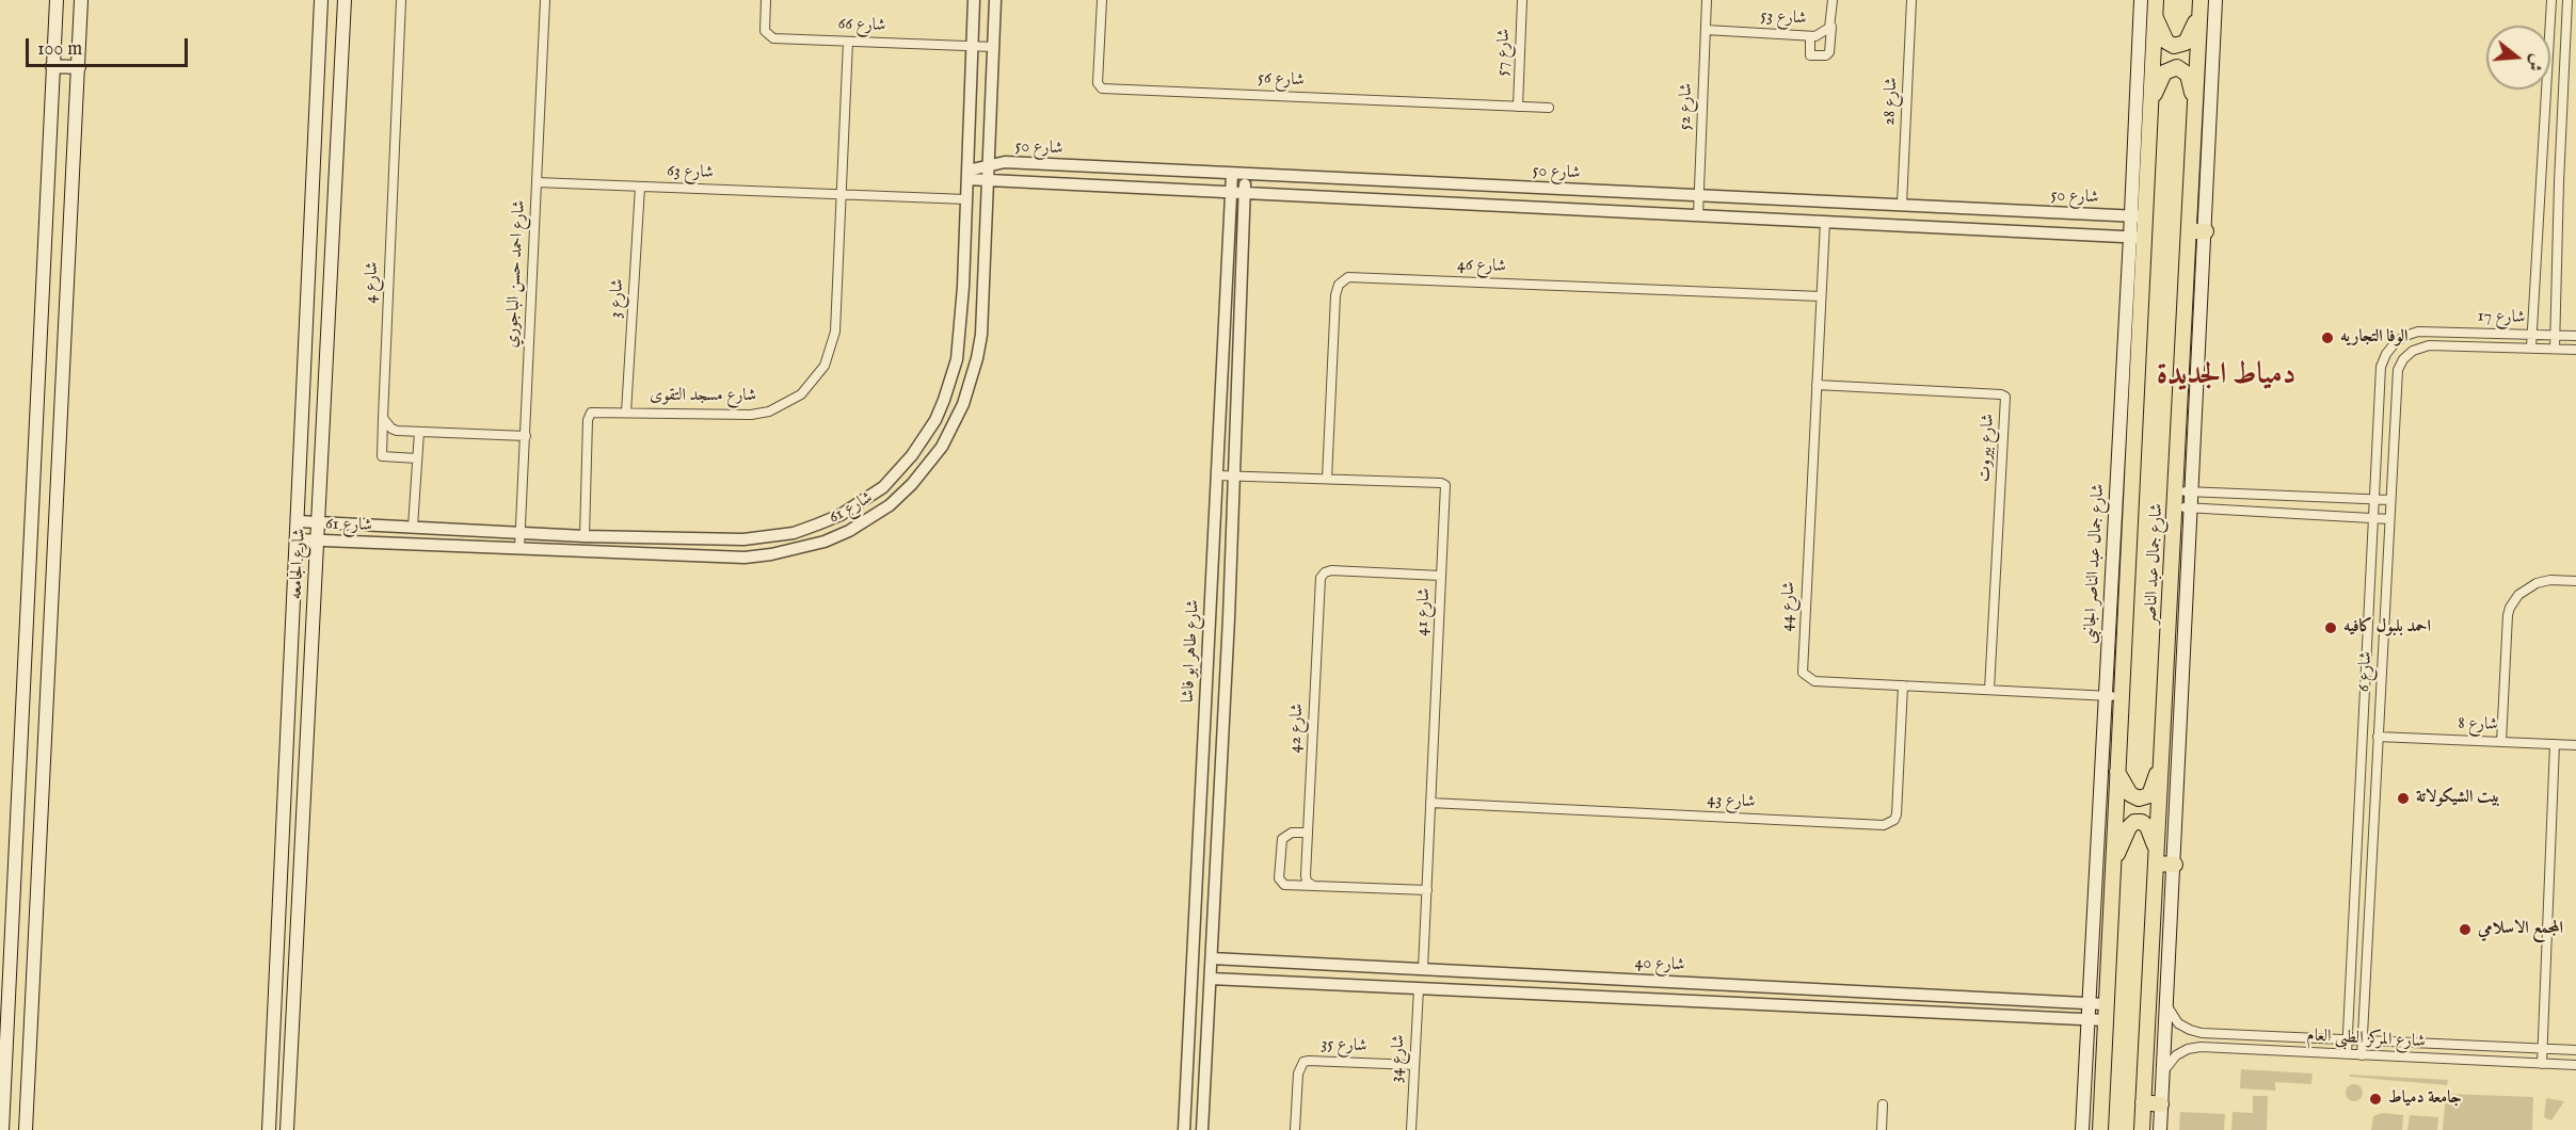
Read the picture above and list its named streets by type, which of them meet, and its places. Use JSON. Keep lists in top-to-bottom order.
{
  "streets": {
    "main road": ["شارع الجامعه", "شارع جمال عبد الناصر"],
    "street": [
      "شارع 53",
      "شارع 66",
      "شارع 57",
      "شارع 56",
      "شارع 28",
      "شارع 52",
      "شارع 50",
      "شارع 63",
      "شارع 46",
      "شارع احمد حسن الباجوري",
      "شارع 4",
      "شارع 3",
      "شارع 17",
      "شارع مسجد التقوى",
      "شارع بيروت",
      "شارع 61",
      "شارع 44",
      "شارع 41",
      "شارع طاهر ابو فاشا",
      "شارع 6",
      "شارع 8",
      "شارع 42",
      "شارع 43",
      "شارع 40",
      "شارع المركز الطبى العام",
      "شارع 35",
      "شارع 34"
    ]
  },
  "crossings": [
    ["شارع 53", "شارع 52"],
    ["شارع 66", "شارع مسجد التقوى"],
    ["شارع 66", "شارع 61"],
    ["شارع 57", "شارع 56"],
    ["شارع 28", "شارع 50"],
    ["شارع 52", "شارع 50"],
    ["شارع 50", "شارع 61"],
    ["شارع 50", "شارع جمال عبد الناصر"],
    ["شارع 50", "شارع 44"],
    ["شارع 50", "شارع طاهر ابو فاشا"],
    ["شارع 63", "شارع احمد حسن الباجوري"],
    ["شارع 63", "شارع 3"],
    ["شارع 63", "شارع مسجد التقوى"],
    ["شارع 63", "شارع 61"],
    ["شارع 46", "شارع 44"],
    ["شارع 46", "شارع 41"],
    ["شارع احمد حسن الباجوري", "شارع 61"],
    ["شارع 3", "شارع مسجد التقوى"],
    ["شارع 17", "شارع 6"],
    ["شارع مسجد التقوى", "شارع 61"],
    ["شارع بيروت", "شارع 44"],
    ["شارع 61", "شارع الجامعه"],
    ["شارع جمال عبد الناصر", "شارع 44"],
    ["شارع جمال عبد الناصر", "شارع 40"],
    ["شارع 44", "شارع 43"],
    ["شارع 41", "شارع طاهر ابو فاشا"],
    ["شارع 41", "شارع 42"],
    ["شارع 41", "شارع 43"],
    ["شارع 41", "شارع 40"],
    ["شارع طاهر ابو فاشا", "شارع 40"],
    ["شارع 6", "شارع 8"],
    ["شارع 6", "شارع المركز الطبى العام"],
    ["شارع 40", "شارع 34"],
    ["شارع 35", "شارع 34"]
  ],
  "districts": ["دمياط الجديدة"],
  "places": [
    "الوفا التجاريه",
    "احمد بلبول كافيه",
    "بيت الشيكولاتة",
    "المجمع الاسلامي",
    "جامعة دمياط"
  ],
  "scale_bar": "100 m",
  "north": "right"
}
